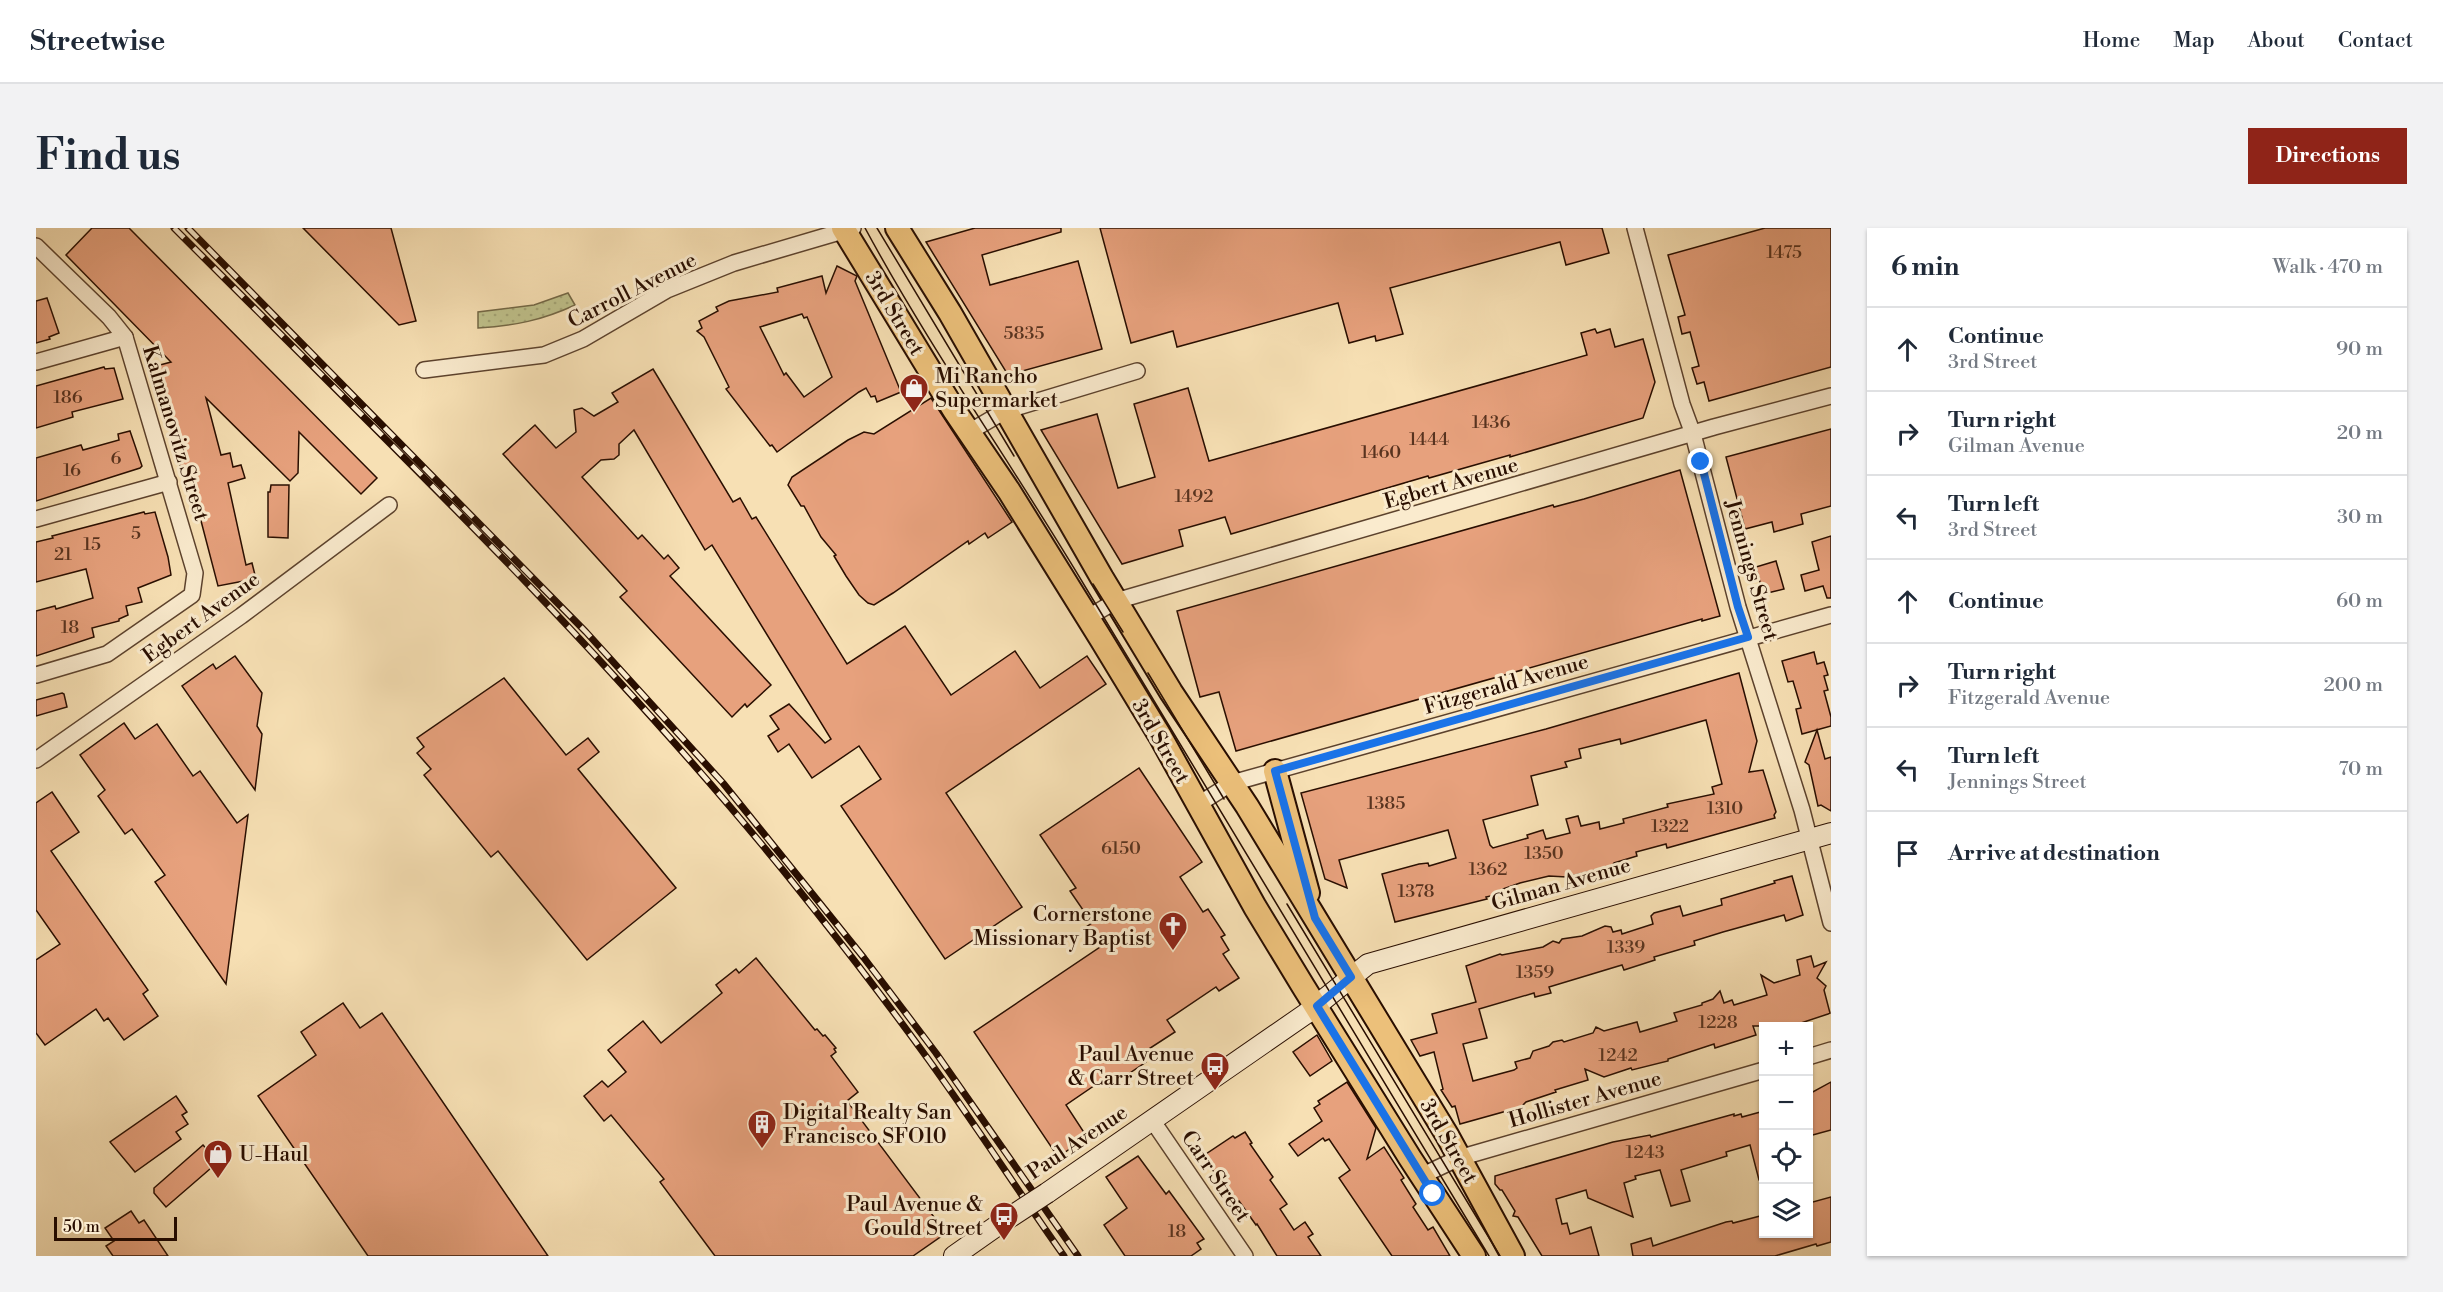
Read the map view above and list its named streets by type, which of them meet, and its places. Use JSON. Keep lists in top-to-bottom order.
{
  "streets": {
    "main road": ["3rd Street"],
    "street": [
      "Carroll Avenue",
      "Kalmanovitz Street",
      "Egbert Avenue",
      "Jennings Street",
      "Fitzgerald Avenue",
      "Gilman Avenue",
      "Hollister Avenue",
      "Paul Avenue",
      "Carr Street"
    ]
  },
  "crossings": [
    ["Carroll Avenue", "3rd Street"],
    ["3rd Street", "Egbert Avenue"],
    ["3rd Street", "Fitzgerald Avenue"],
    ["3rd Street", "Gilman Avenue"],
    ["3rd Street", "Hollister Avenue"],
    ["3rd Street", "Paul Avenue"],
    ["Egbert Avenue", "Jennings Street"],
    ["Jennings Street", "Fitzgerald Avenue"],
    ["Jennings Street", "Gilman Avenue"],
    ["Gilman Avenue", "Paul Avenue"],
    ["Paul Avenue", "Carr Street"]
  ],
  "places": {
    "shop": ["Mi Rancho Supermarket", "U-Haul"],
    "church": ["Cornerstone Missionary Baptist"],
    "bus stop": ["Paul Avenue & Carr Street", "Paul Avenue & Gould Street"],
    "building": ["Digital Realty San Francisco SFO10"]
  },
  "house_numbers": [
    "1475",
    "5835",
    "186",
    "1436",
    "1444",
    "1460",
    "6",
    "16",
    "1492",
    "5",
    "15",
    "21",
    "18",
    "1385",
    "1310",
    "1322",
    "6150",
    "1350",
    "1362",
    "1378",
    "1339",
    "1359",
    "1228",
    "1242",
    "1243",
    "18"
  ],
  "scale_bar": "50 m",
  "page": {
    "header": "Streetwise",
    "nav": [
      "Home",
      "Map",
      "About",
      "Contact"
    ],
    "buttons": "Directions",
    "title": "Find us",
    "heading": ["6 min", "Walk · 470 m"],
    "list": [
      ["Continue", "3rd Street", "90 m"],
      ["Turn right", "Gilman Avenue", "20 m"],
      ["Turn left", "3rd Street", "30 m"],
      ["Continue", "60 m"],
      ["Turn right", "Fitzgerald Avenue", "200 m"],
      ["Turn left", "Jennings Street", "70 m"],
      "Arrive at destination"
    ],
    "map_buttons": ["+", "−"],
    "scale": "50 m"
  }
}
